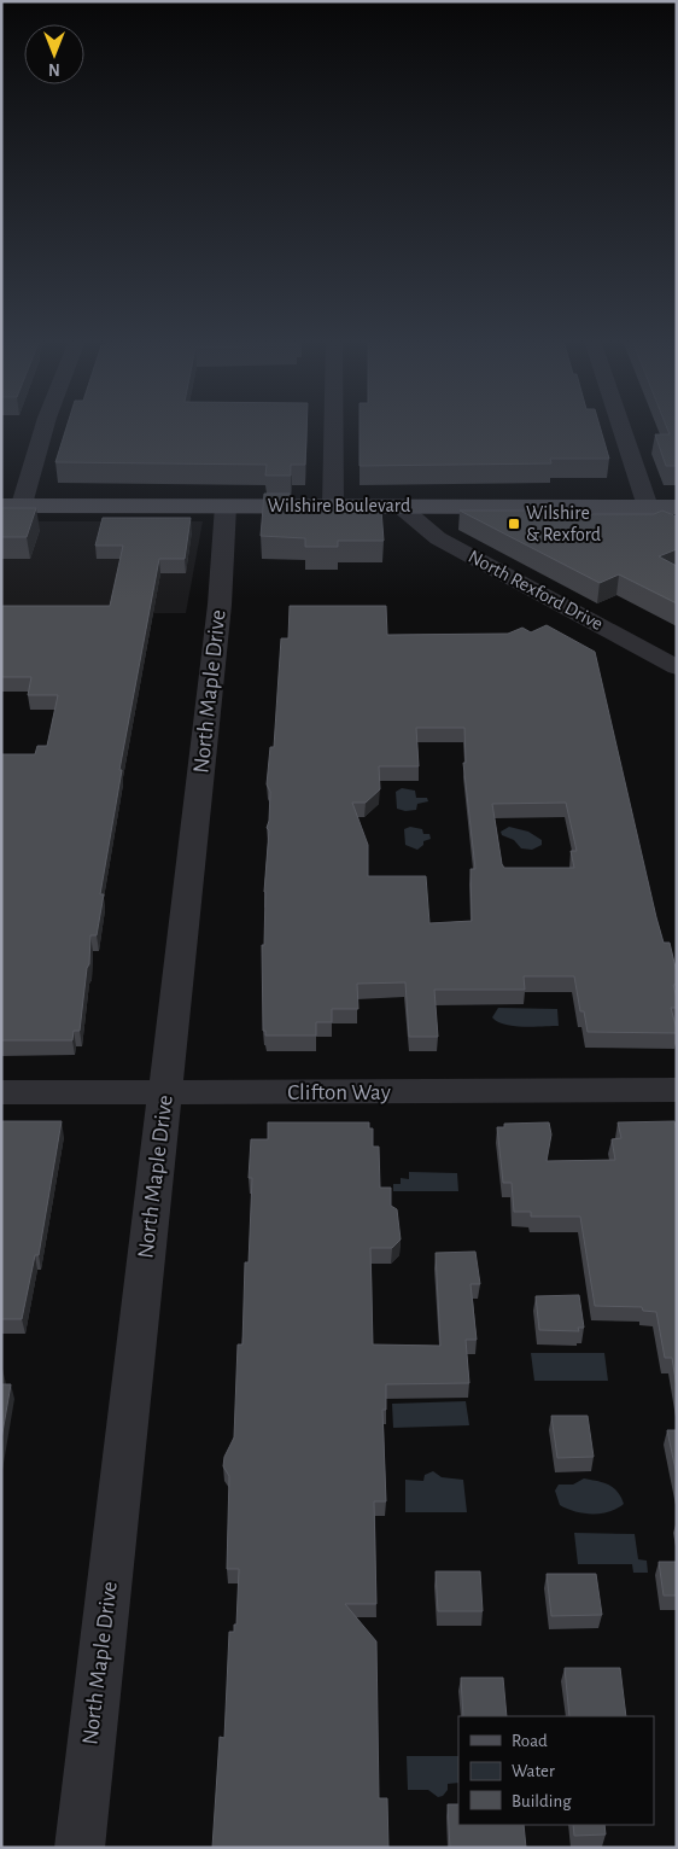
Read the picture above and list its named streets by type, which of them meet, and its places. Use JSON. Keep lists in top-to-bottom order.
{
  "streets": {
    "main road": ["Wilshire Boulevard"],
    "street": ["North Rexford Drive", "North Maple Drive", "Clifton Way"]
  },
  "crossings": [
    ["Wilshire Boulevard", "North Rexford Drive"],
    ["Wilshire Boulevard", "North Maple Drive"],
    ["North Maple Drive", "Clifton Way"]
  ],
  "places": {
    "transit": ["Wilshire & Rexford"]
  },
  "legend": ["Road", "Water", "Building"],
  "north": "bottom"
}
